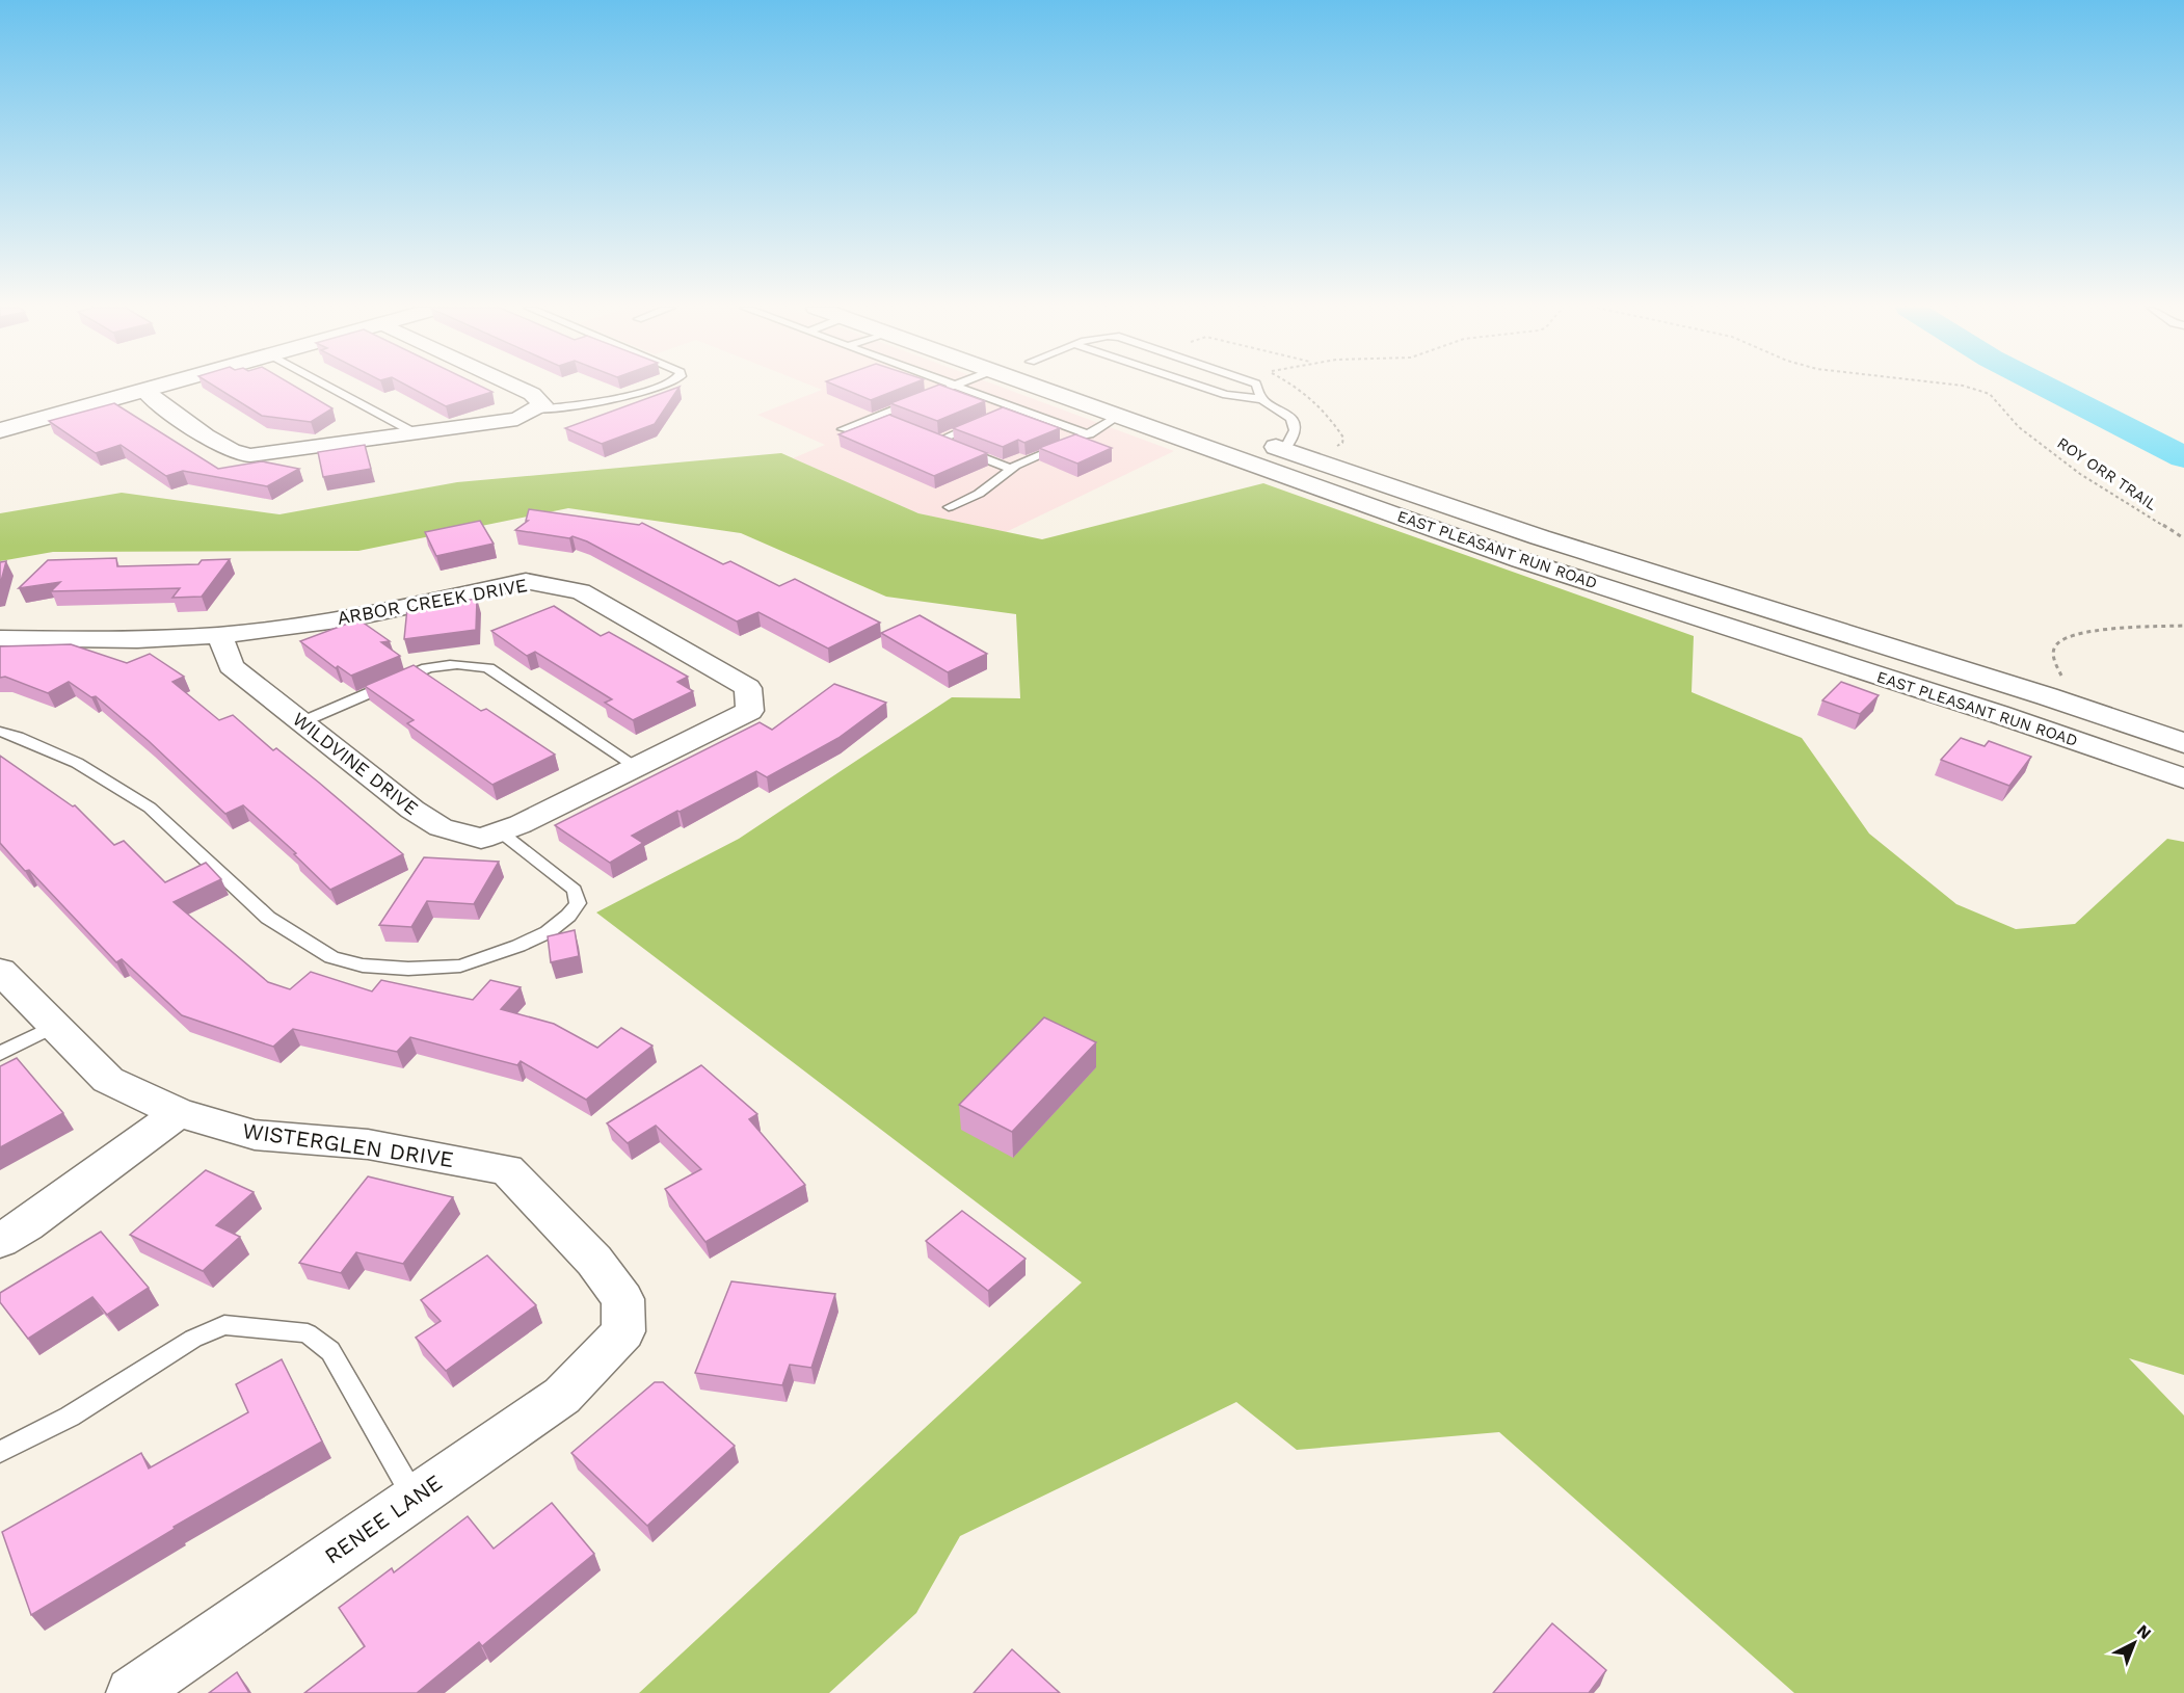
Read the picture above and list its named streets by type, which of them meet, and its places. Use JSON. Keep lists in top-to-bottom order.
{
  "streets": {
    "main road": ["EAST PLEASANT RUN ROAD"],
    "street": [
      "ARBOR CREEK DRIVE",
      "WILDVINE DRIVE",
      "WISTERGLEN DRIVE",
      "RENEE LANE"
    ],
    "path": ["ROY ORR TRAIL"]
  },
  "crossings": [
    ["ARBOR CREEK DRIVE", "WILDVINE DRIVE"],
    ["WISTERGLEN DRIVE", "RENEE LANE"]
  ],
  "north": "top right"
}
